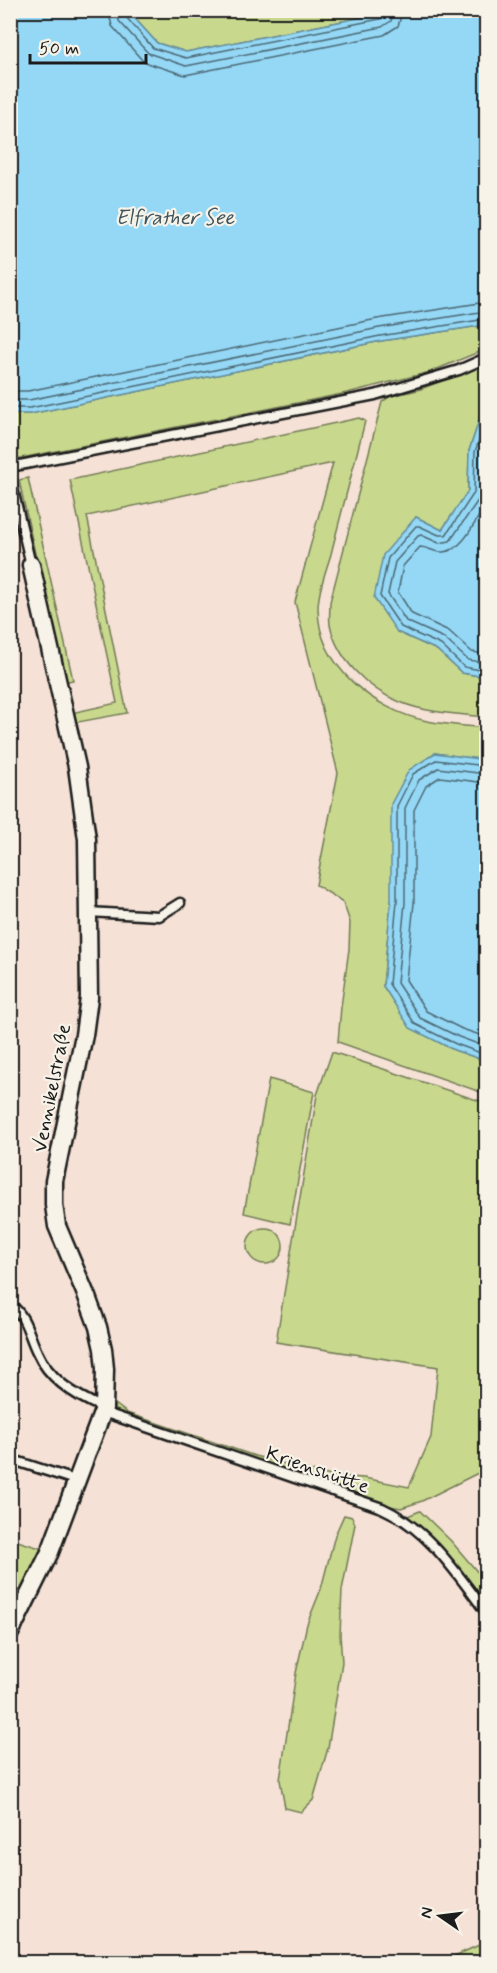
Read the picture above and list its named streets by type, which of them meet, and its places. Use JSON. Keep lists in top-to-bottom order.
{
  "streets": {
    "street": ["Vennikelstraße"],
    "lane": ["Krienshütte"]
  },
  "crossings": [
    ["Vennikelstraße", "Krienshütte"]
  ],
  "water": ["Elfrather See"],
  "scale_bar": "50 m",
  "north": "left"
}
